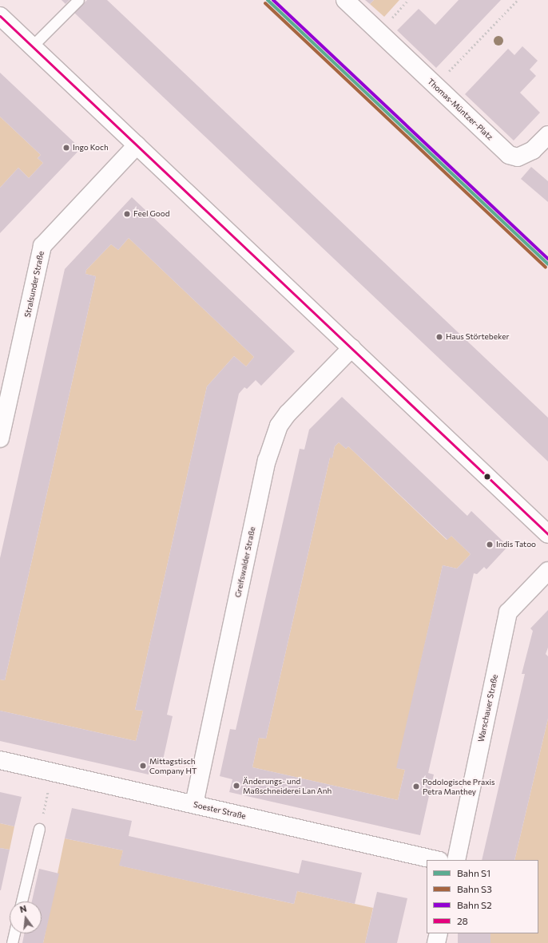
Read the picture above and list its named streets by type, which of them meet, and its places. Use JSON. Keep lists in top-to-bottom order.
{
  "streets": {
    "street": [
      "Thomas-Müntzer-Platz",
      "Stralsunder Straße",
      "Greifswalder Straße",
      "Warschauer Straße",
      "Soester Straße"
    ]
  },
  "crossings": [
    ["Greifswalder Straße", "Soester Straße"]
  ],
  "places": [
    "Ingo Koch",
    "Feel Good",
    "Haus Störtebeker",
    "Indis Tatoo",
    "Mittagstisch Company HT",
    "Änderungs- und Maßschneiderei Lan Anh",
    "Podologische Praxis Petra Manthey"
  ],
  "lines": [
    "rail line S1",
    "rail line S2",
    "rail line S3",
    "transit line 28"
  ],
  "legend": [
    "Bahn S1",
    "Bahn S3",
    "Bahn S2",
    "28"
  ],
  "north": "top"
}
